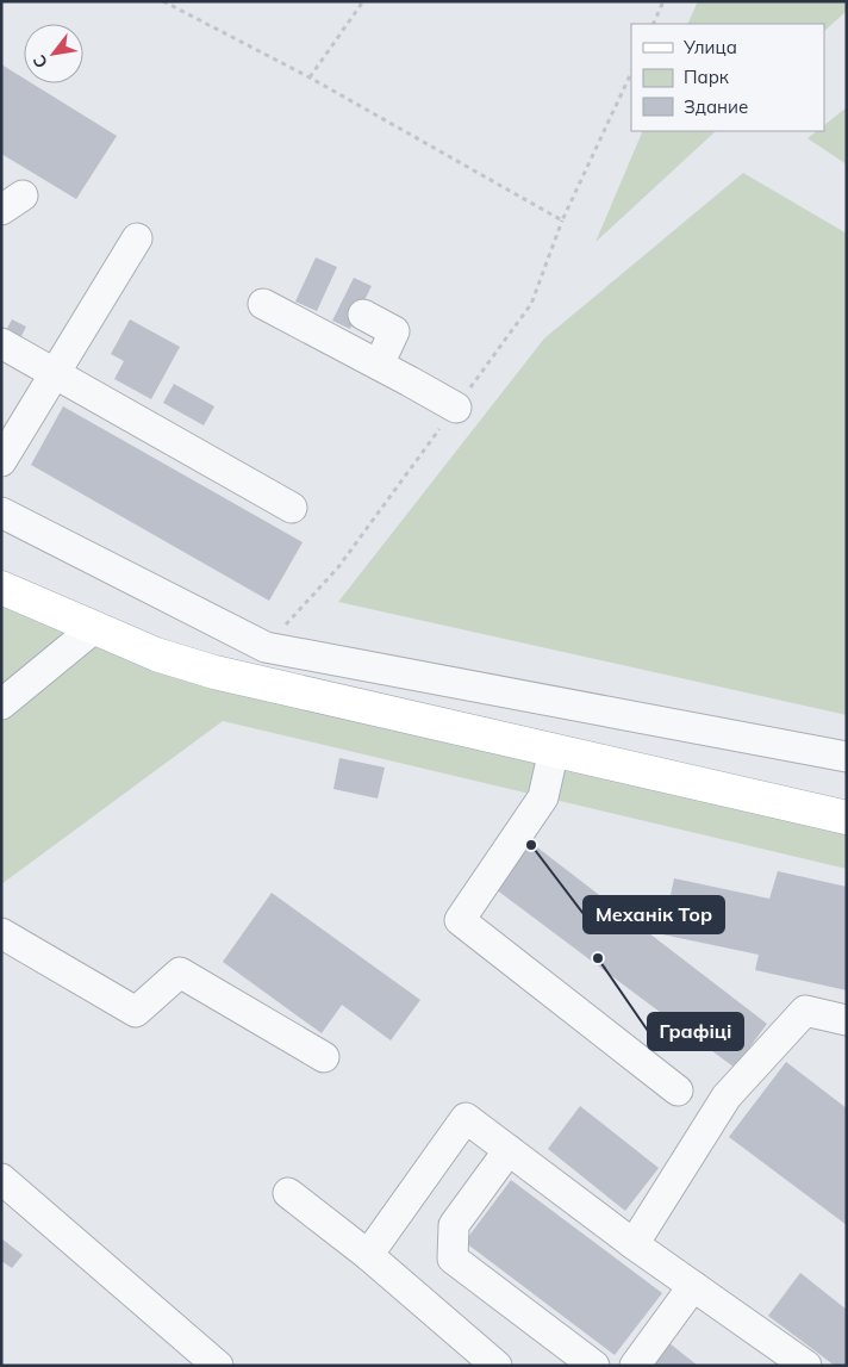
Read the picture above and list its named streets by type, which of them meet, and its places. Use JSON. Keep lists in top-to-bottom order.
{
  "places": ["Механік Тор", "Графіці"],
  "legend": ["Улица", "Парк", "Здание"],
  "north": "bottom left"
}
